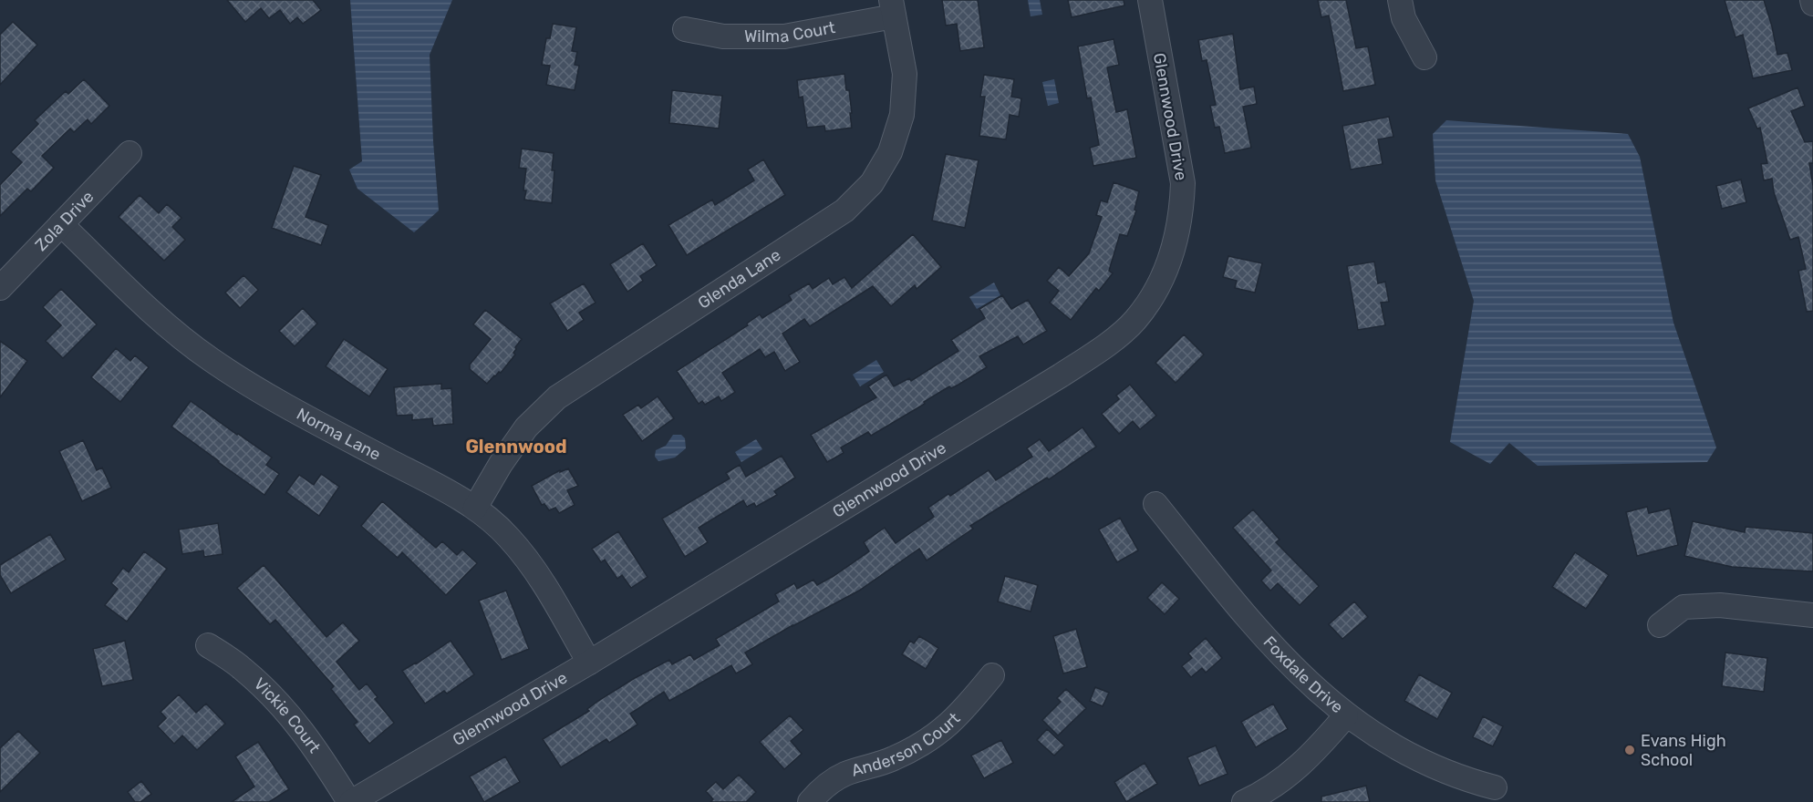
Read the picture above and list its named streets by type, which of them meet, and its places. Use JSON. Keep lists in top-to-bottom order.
{
  "streets": {
    "street": [
      "Wilma Court",
      "Glennwood Drive",
      "Zola Drive",
      "Glenda Lane",
      "Norma Lane",
      "Foxdale Drive",
      "Vickie Court",
      "Anderson Court"
    ]
  },
  "crossings": [
    ["Wilma Court", "Glenda Lane"],
    ["Glennwood Drive", "Norma Lane"],
    ["Glennwood Drive", "Vickie Court"],
    ["Zola Drive", "Norma Lane"],
    ["Glenda Lane", "Norma Lane"]
  ],
  "districts": ["Glennwood"],
  "places": ["Evans High School"]
}
